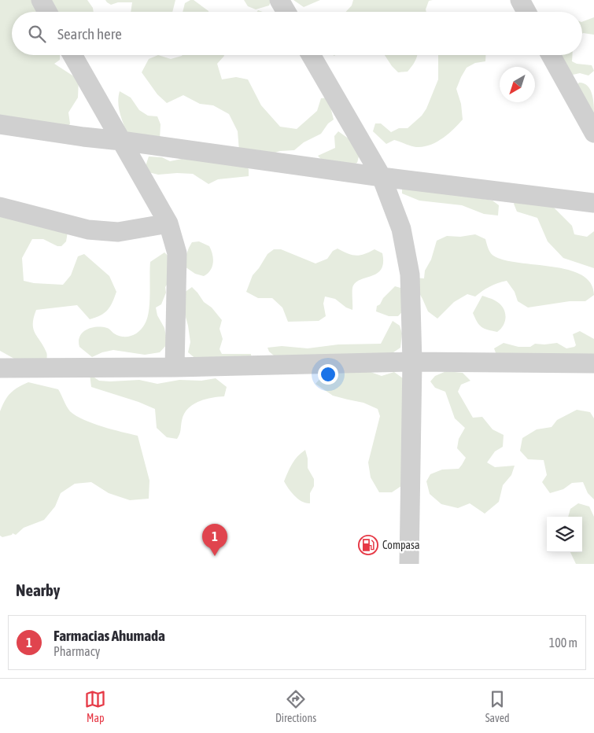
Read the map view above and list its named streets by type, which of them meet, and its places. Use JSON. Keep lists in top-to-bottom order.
{
  "places": {
    "fuel station": ["Compasa"]
  },
  "north": "bottom left",
  "page": {
    "search": "Search here",
    "pins": "1",
    "heading": "Nearby",
    "list": [
      {
        "mark": "1",
        "name": "Farmacias Ahumada",
        "note": "Pharmacy",
        "value": "100 m"
      }
    ],
    "nav": ["Map", "Directions", "Saved"]
  }
}
